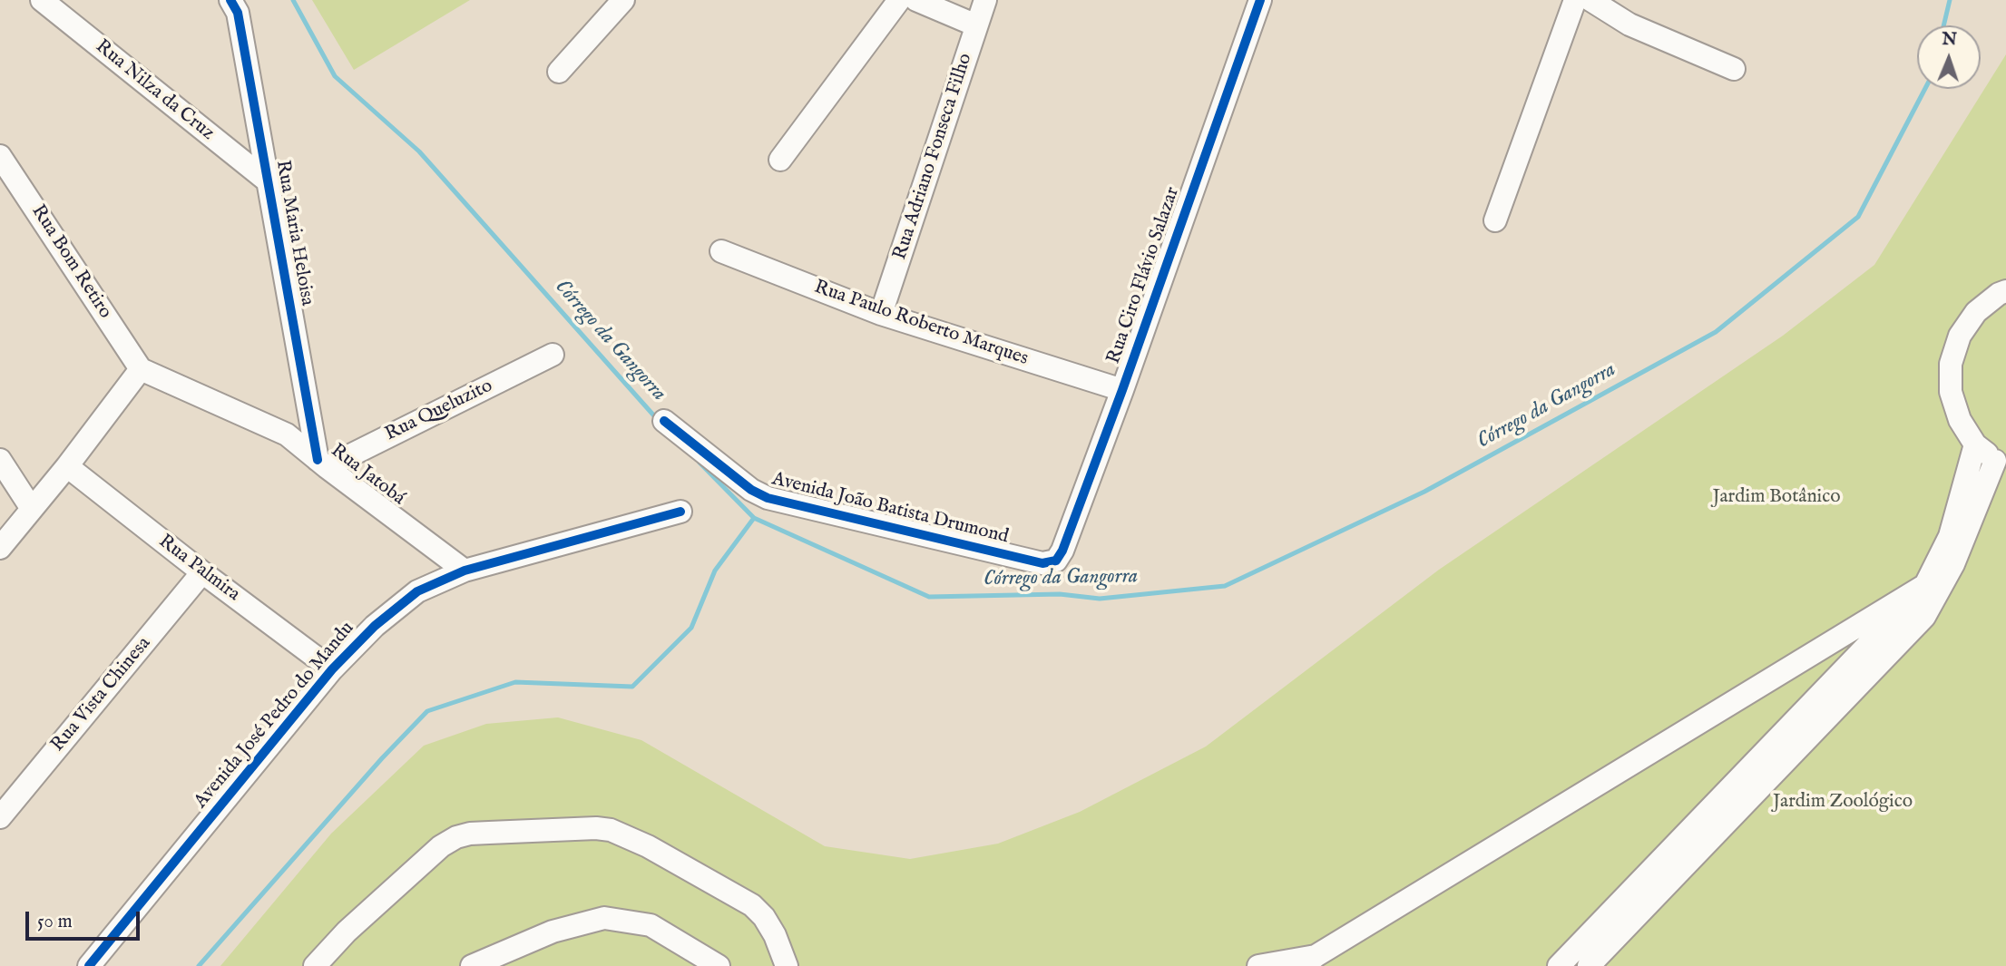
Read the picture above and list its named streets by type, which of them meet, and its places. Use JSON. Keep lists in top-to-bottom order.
{
  "streets": {
    "street": [
      "Rua Nilza da Cruz",
      "Rua Adriano Fonseca Filho",
      "Rua Maria Heloisa",
      "Rua Bom Retiro",
      "Rua Ciro Flávio Salazar",
      "Rua Paulo Roberto Marques",
      "Rua Queluzito",
      "Rua Jatobá",
      "Avenida João Batista Drumond",
      "Rua Palmira",
      "Rua Vista Chinesa",
      "Avenida José Pedro do Mandu"
    ]
  },
  "crossings": [
    ["Rua Nilza da Cruz", "Rua Maria Heloisa"],
    ["Rua Adriano Fonseca Filho", "Rua Paulo Roberto Marques"],
    ["Rua Maria Heloisa", "Rua Queluzito"],
    ["Rua Maria Heloisa", "Rua Jatobá"],
    ["Rua Bom Retiro", "Rua Jatobá"],
    ["Rua Ciro Flávio Salazar", "Rua Paulo Roberto Marques"],
    ["Rua Ciro Flávio Salazar", "Avenida João Batista Drumond"],
    ["Rua Queluzito", "Rua Jatobá"],
    ["Rua Jatobá", "Avenida José Pedro do Mandu"],
    ["Rua Palmira", "Rua Vista Chinesa"],
    ["Rua Palmira", "Avenida José Pedro do Mandu"]
  ],
  "water": ["Córrego da Gangorra"],
  "parks": ["Jardim Botânico", "Jardim Zoológico"],
  "scale_bar": "50 m",
  "north": "top"
}
